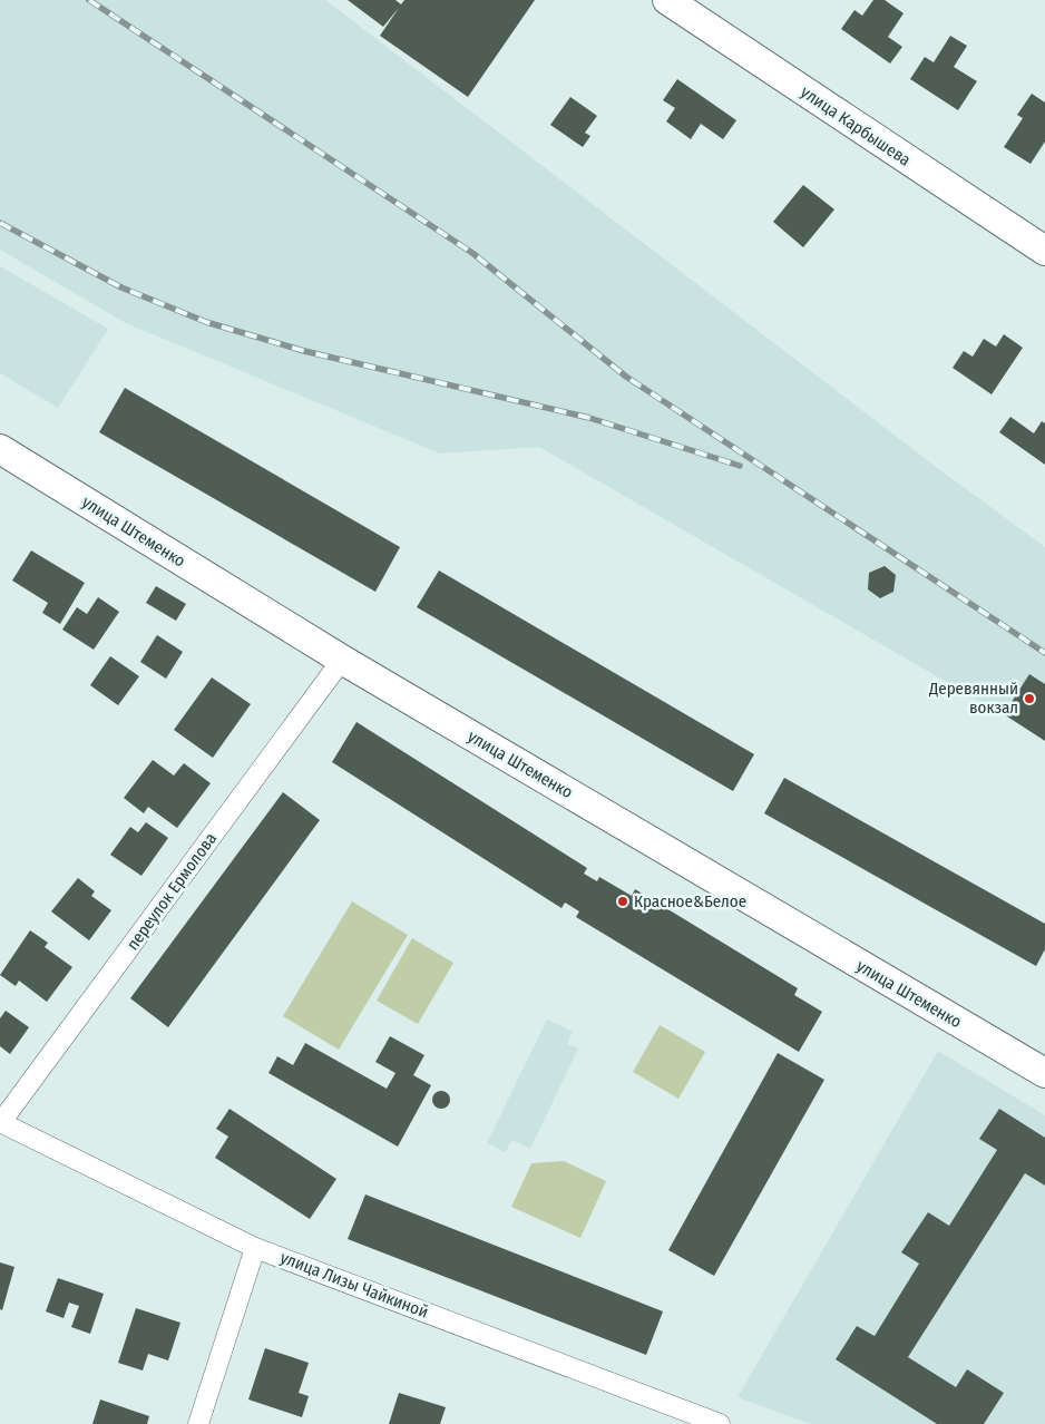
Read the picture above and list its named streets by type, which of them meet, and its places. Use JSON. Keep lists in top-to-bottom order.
{
  "streets": {
    "main road": ["улица Карбышева", "улица Штеменко"],
    "street": ["переулок Ермолова", "улица Лизы Чайкиной"]
  },
  "crossings": [
    ["улица Штеменко", "переулок Ермолова"],
    ["переулок Ермолова", "улица Лизы Чайкиной"]
  ],
  "places": ["Деревянный вокзал", "Красное&Белое"]
}
